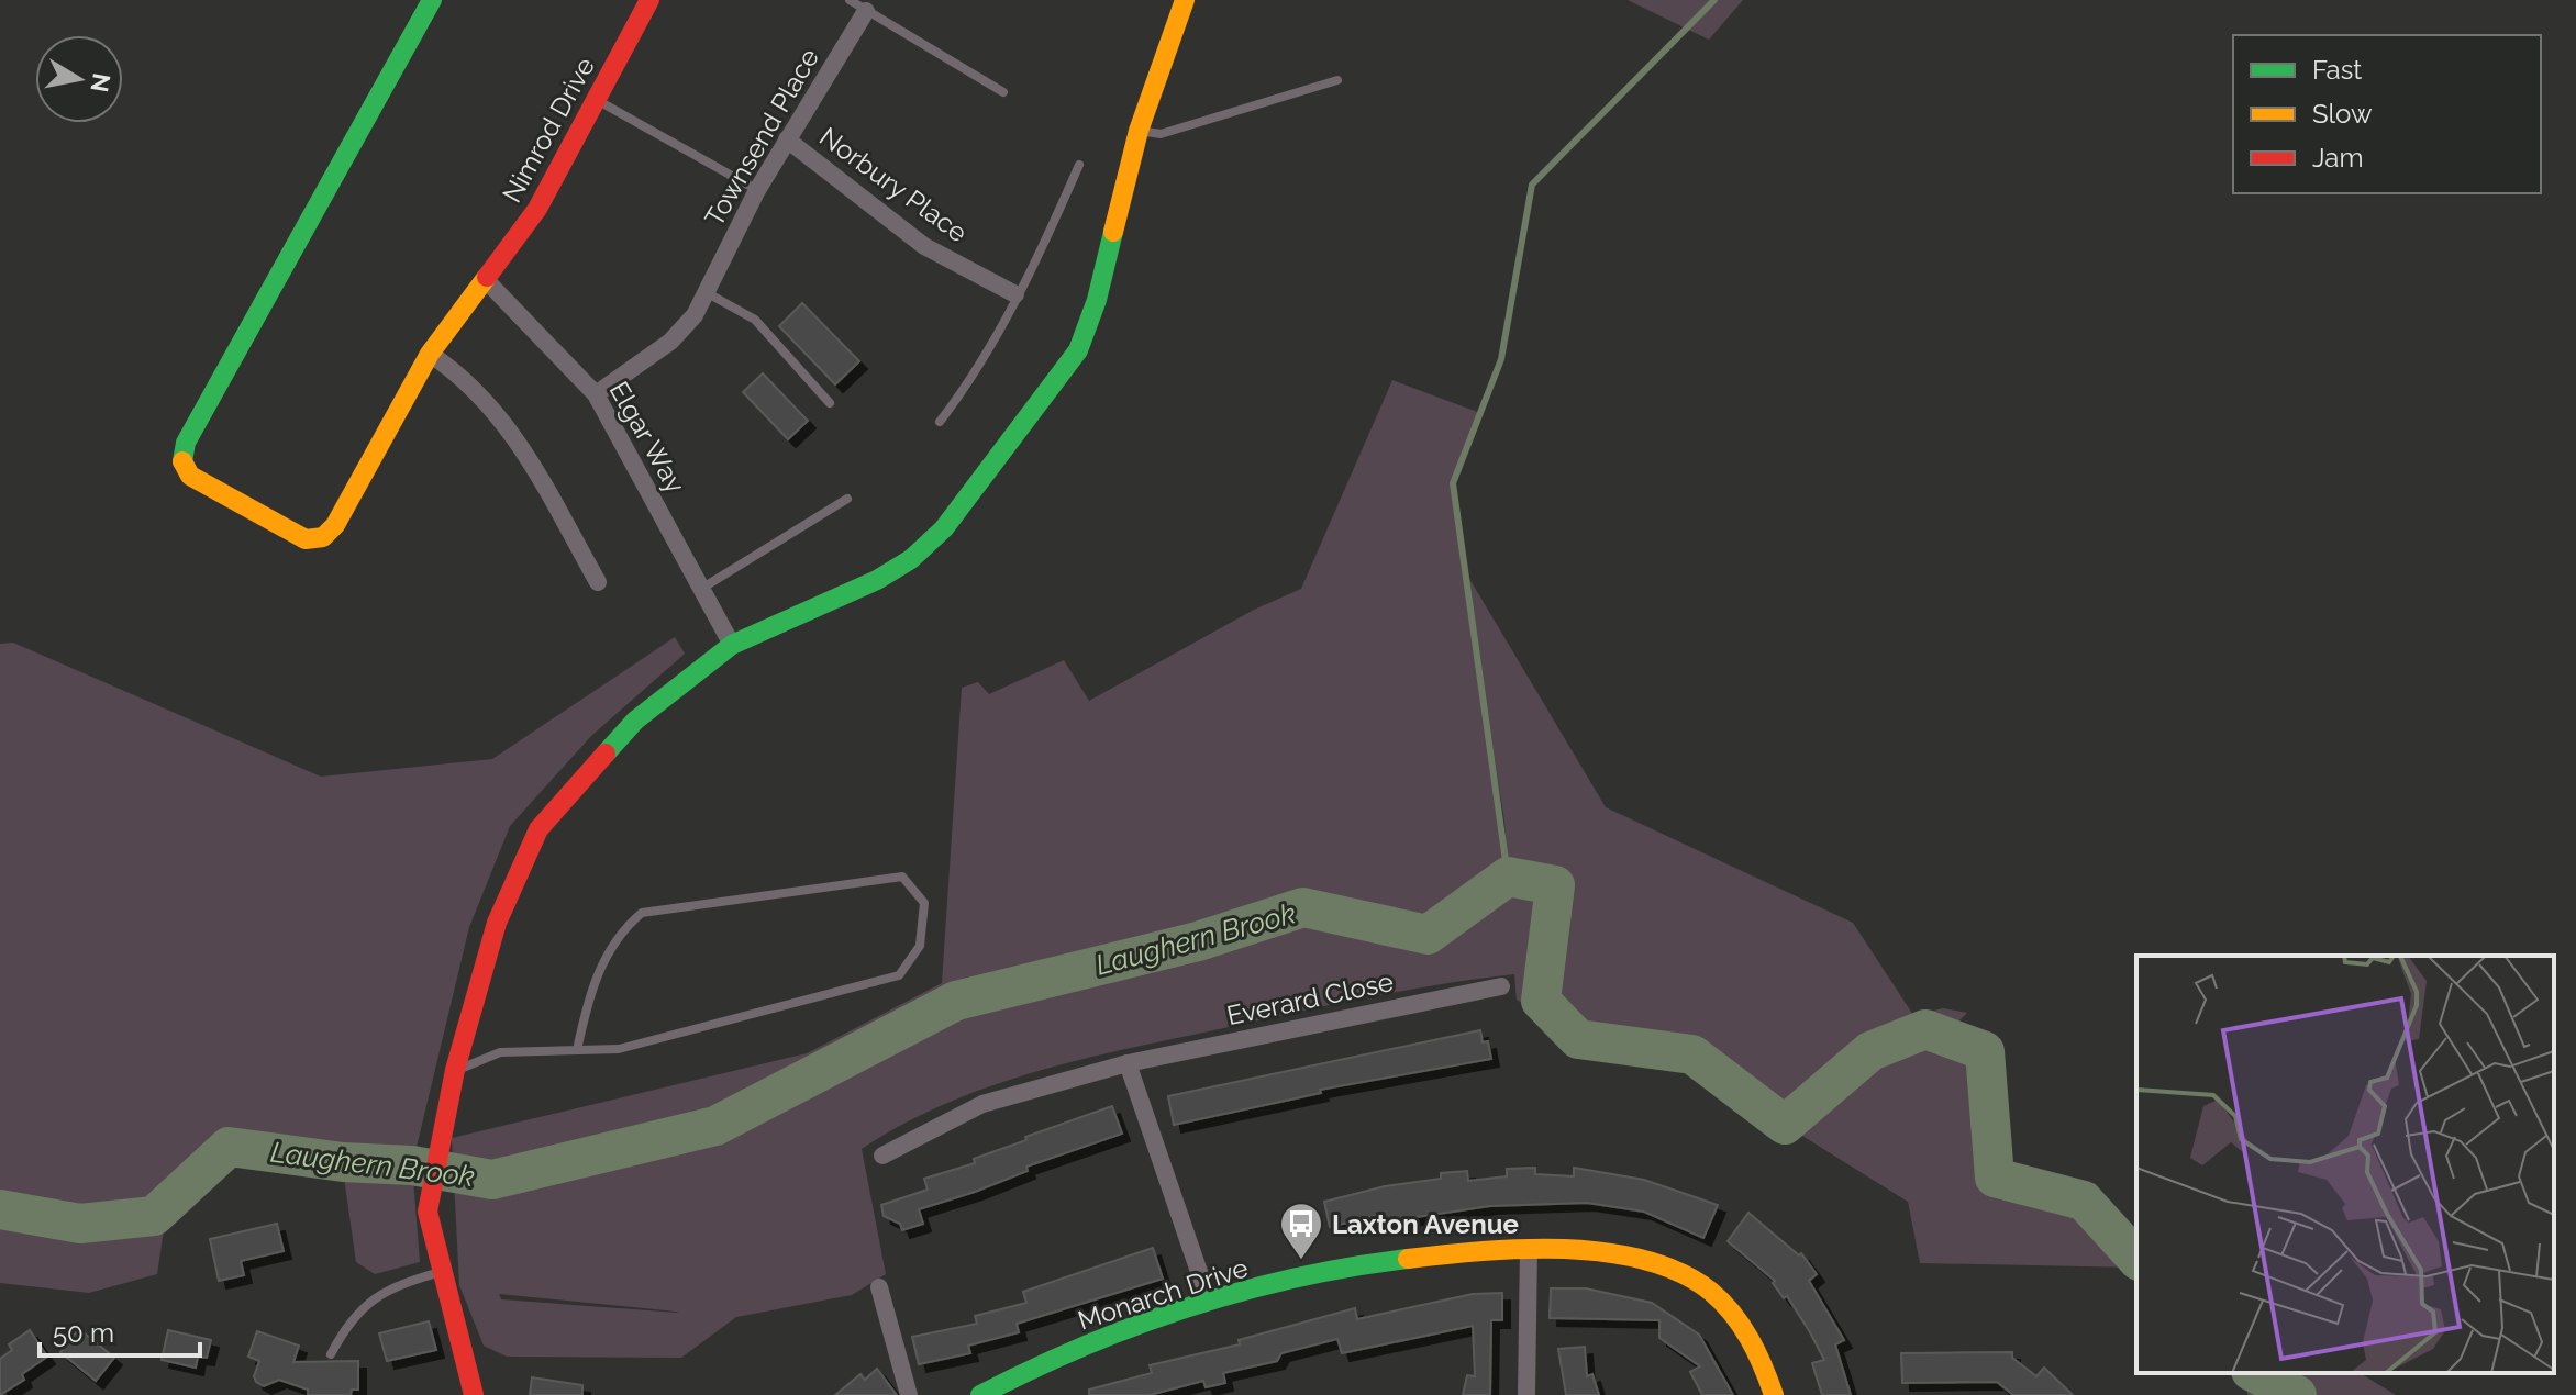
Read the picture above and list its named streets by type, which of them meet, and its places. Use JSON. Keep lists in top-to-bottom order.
{
  "streets": {
    "street": [
      "Nimrod Drive",
      "Townsend Place",
      "Norbury Place",
      "Elgar Way",
      "Everard Close",
      "Monarch Drive"
    ]
  },
  "crossings": [
    ["Nimrod Drive", "Elgar Way"],
    ["Townsend Place", "Norbury Place"],
    ["Townsend Place", "Elgar Way"]
  ],
  "water": ["Laughern Brook"],
  "places": {
    "bus stop": ["Laxton Avenue"]
  },
  "legend": ["Fast", "Slow", "Jam"],
  "scale_bar": "50 m",
  "north": "right"
}
